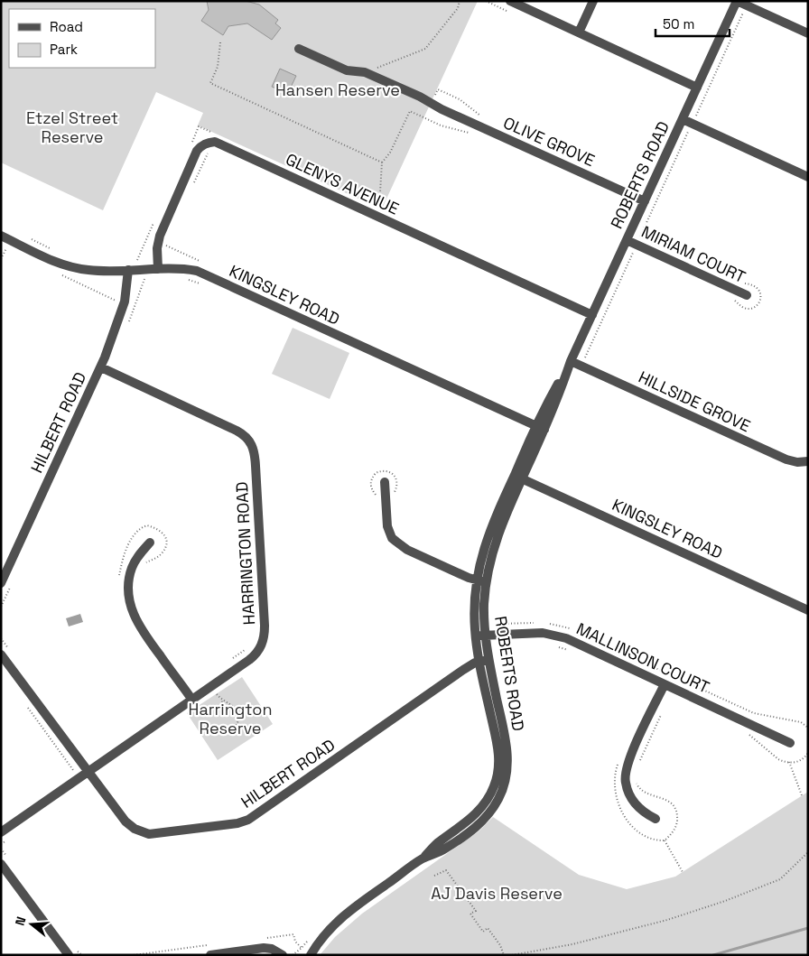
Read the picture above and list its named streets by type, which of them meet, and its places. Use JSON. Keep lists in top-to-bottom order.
{
  "streets": {
    "street": [
      "OLIVE GROVE",
      "ROBERTS ROAD",
      "GLENYS AVENUE",
      "MIRIAM COURT",
      "KINGSLEY ROAD",
      "HILLSIDE GROVE",
      "HILBERT ROAD",
      "HARRINGTON ROAD",
      "MALLINSON COURT"
    ]
  },
  "crossings": [
    ["OLIVE GROVE", "ROBERTS ROAD"],
    ["ROBERTS ROAD", "GLENYS AVENUE"],
    ["ROBERTS ROAD", "MIRIAM COURT"],
    ["ROBERTS ROAD", "KINGSLEY ROAD"],
    ["ROBERTS ROAD", "HILLSIDE GROVE"],
    ["ROBERTS ROAD", "HILBERT ROAD"],
    ["ROBERTS ROAD", "MALLINSON COURT"],
    ["GLENYS AVENUE", "KINGSLEY ROAD"],
    ["KINGSLEY ROAD", "HILBERT ROAD"],
    ["HILBERT ROAD", "HARRINGTON ROAD"]
  ],
  "parks": [
    "Hansen Reserve",
    "Etzel Street Reserve",
    "Harrington Reserve",
    "AJ Davis Reserve"
  ],
  "legend": ["Road", "Park"],
  "scale_bar": "50 m",
  "north": "left"
}
